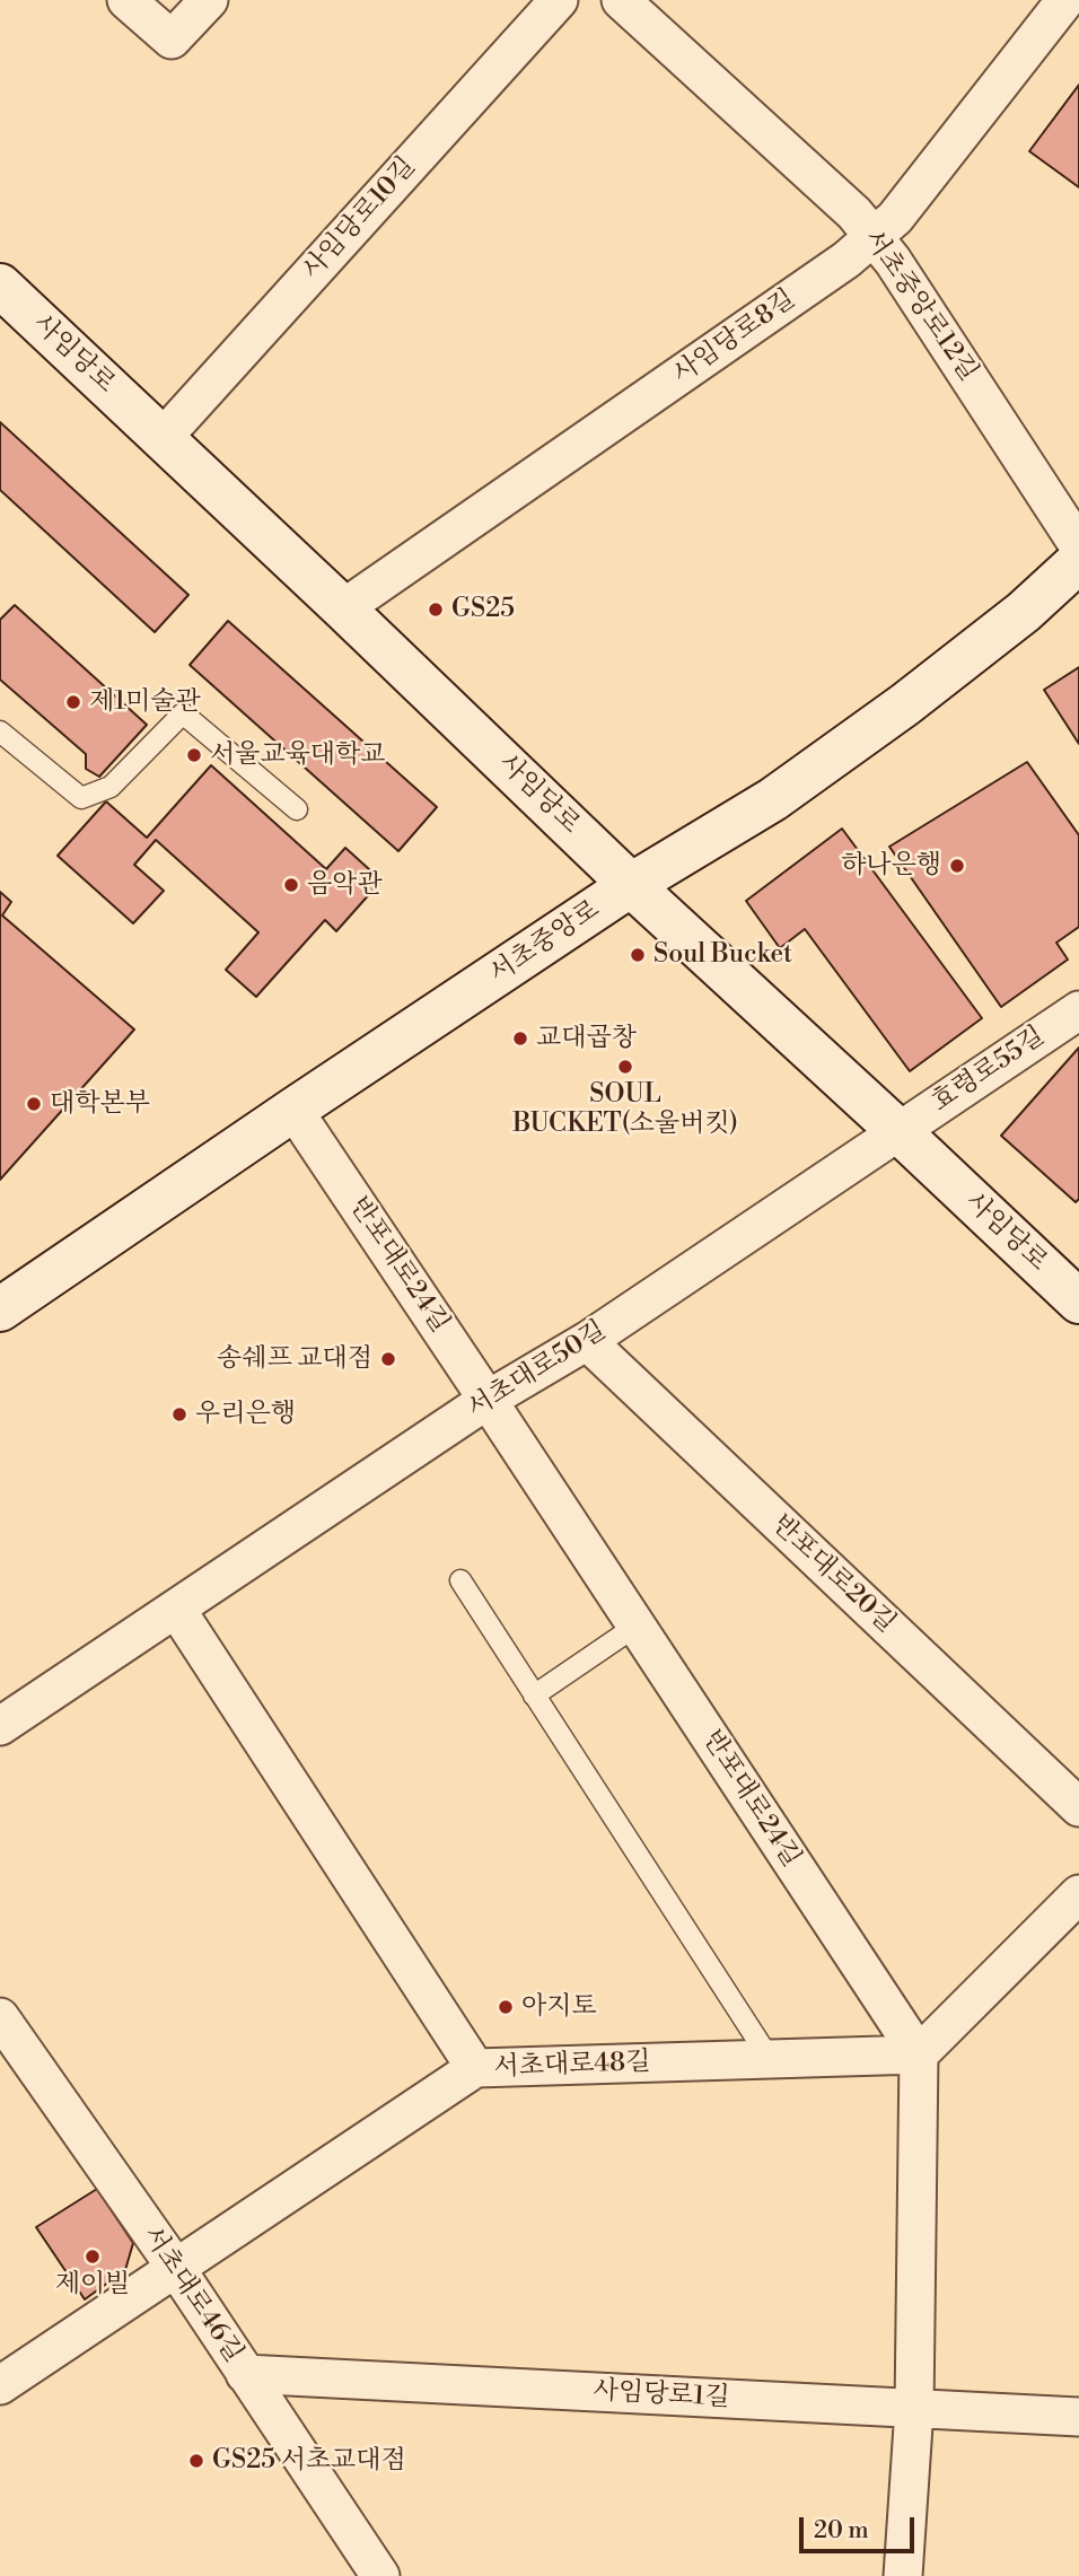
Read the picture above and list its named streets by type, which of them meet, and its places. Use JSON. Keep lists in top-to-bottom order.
{
  "streets": {
    "main road": ["사임당로", "서초중앙로"],
    "street": [
      "사임당로10길",
      "서초중앙로12길",
      "사임당로8길",
      "효령로55길",
      "반포대로24길",
      "서초대로50길",
      "반포대로20길",
      "서초대로48길",
      "서초대로46길",
      "사임당로1길"
    ]
  },
  "crossings": [
    ["사임당로10길", "사임당로"],
    ["서초중앙로12길", "사임당로8길"],
    ["사임당로8길", "사임당로"],
    ["사임당로", "서초중앙로"],
    ["사임당로", "효령로55길"],
    ["사임당로", "서초대로50길"],
    ["서초중앙로", "반포대로24길"],
    ["효령로55길", "서초대로50길"],
    ["반포대로24길", "서초대로50길"],
    ["반포대로24길", "서초대로48길"],
    ["서초대로50길", "반포대로20길"],
    ["서초대로48길", "서초대로46길"],
    ["서초대로46길", "사임당로1길"]
  ],
  "places": [
    "GS25",
    "제1미술관",
    "서울교육대학교",
    "하나은행",
    "음악관",
    "Soul Bucket",
    "교대곱창",
    "SOUL BUCKET(소울버킷)",
    "대학본부",
    "송쉐프 교대점",
    "우리은행",
    "아지토",
    "제이빌",
    "GS25 서초교대점"
  ],
  "scale_bar": "20 m"
}
